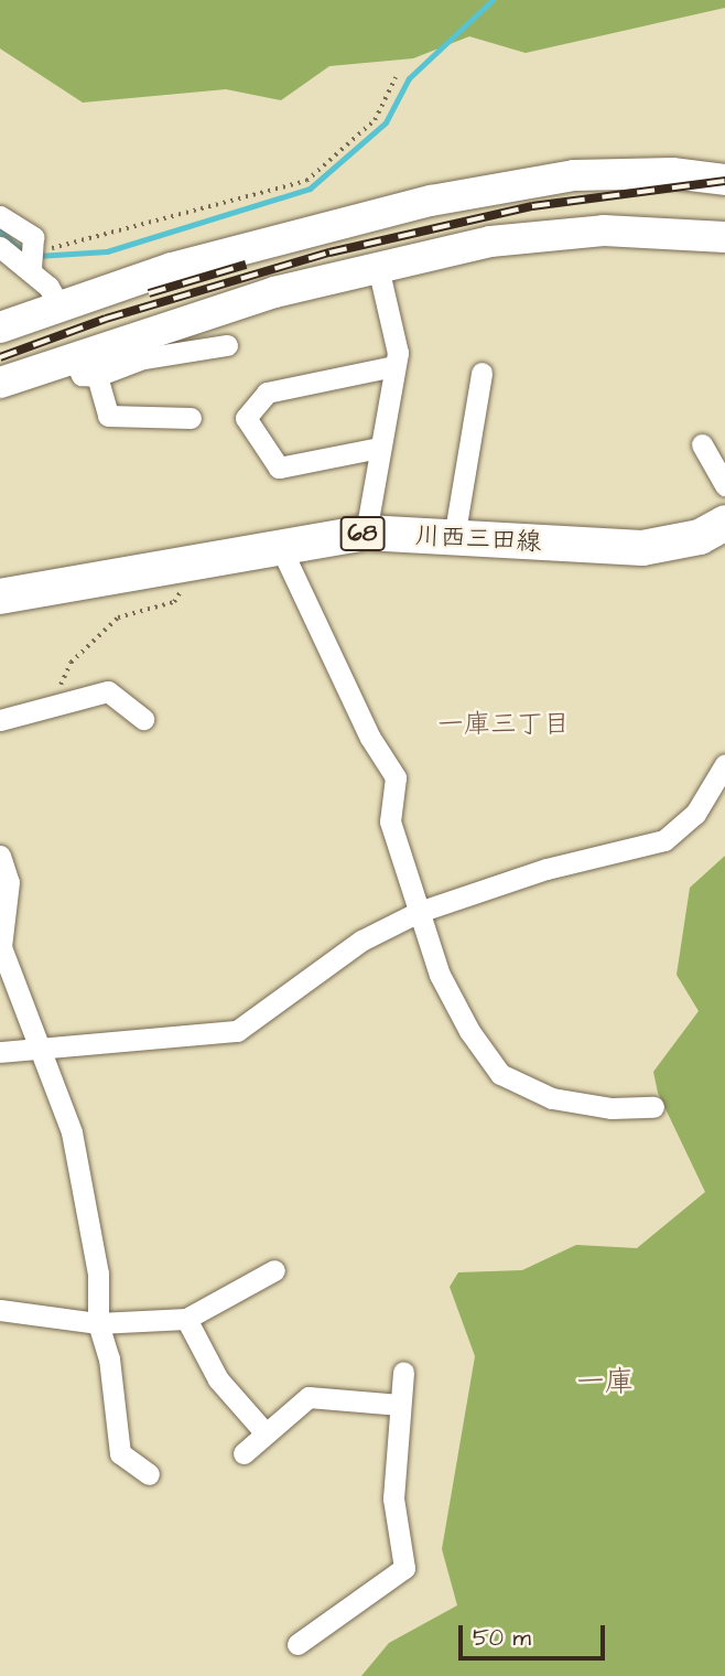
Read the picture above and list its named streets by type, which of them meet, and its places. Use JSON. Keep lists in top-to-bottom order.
{
  "streets": {
    "main road": ["68", "川西三田線"]
  },
  "districts": ["一庫三丁目", "一庫"],
  "scale_bar": "50 m"
}
